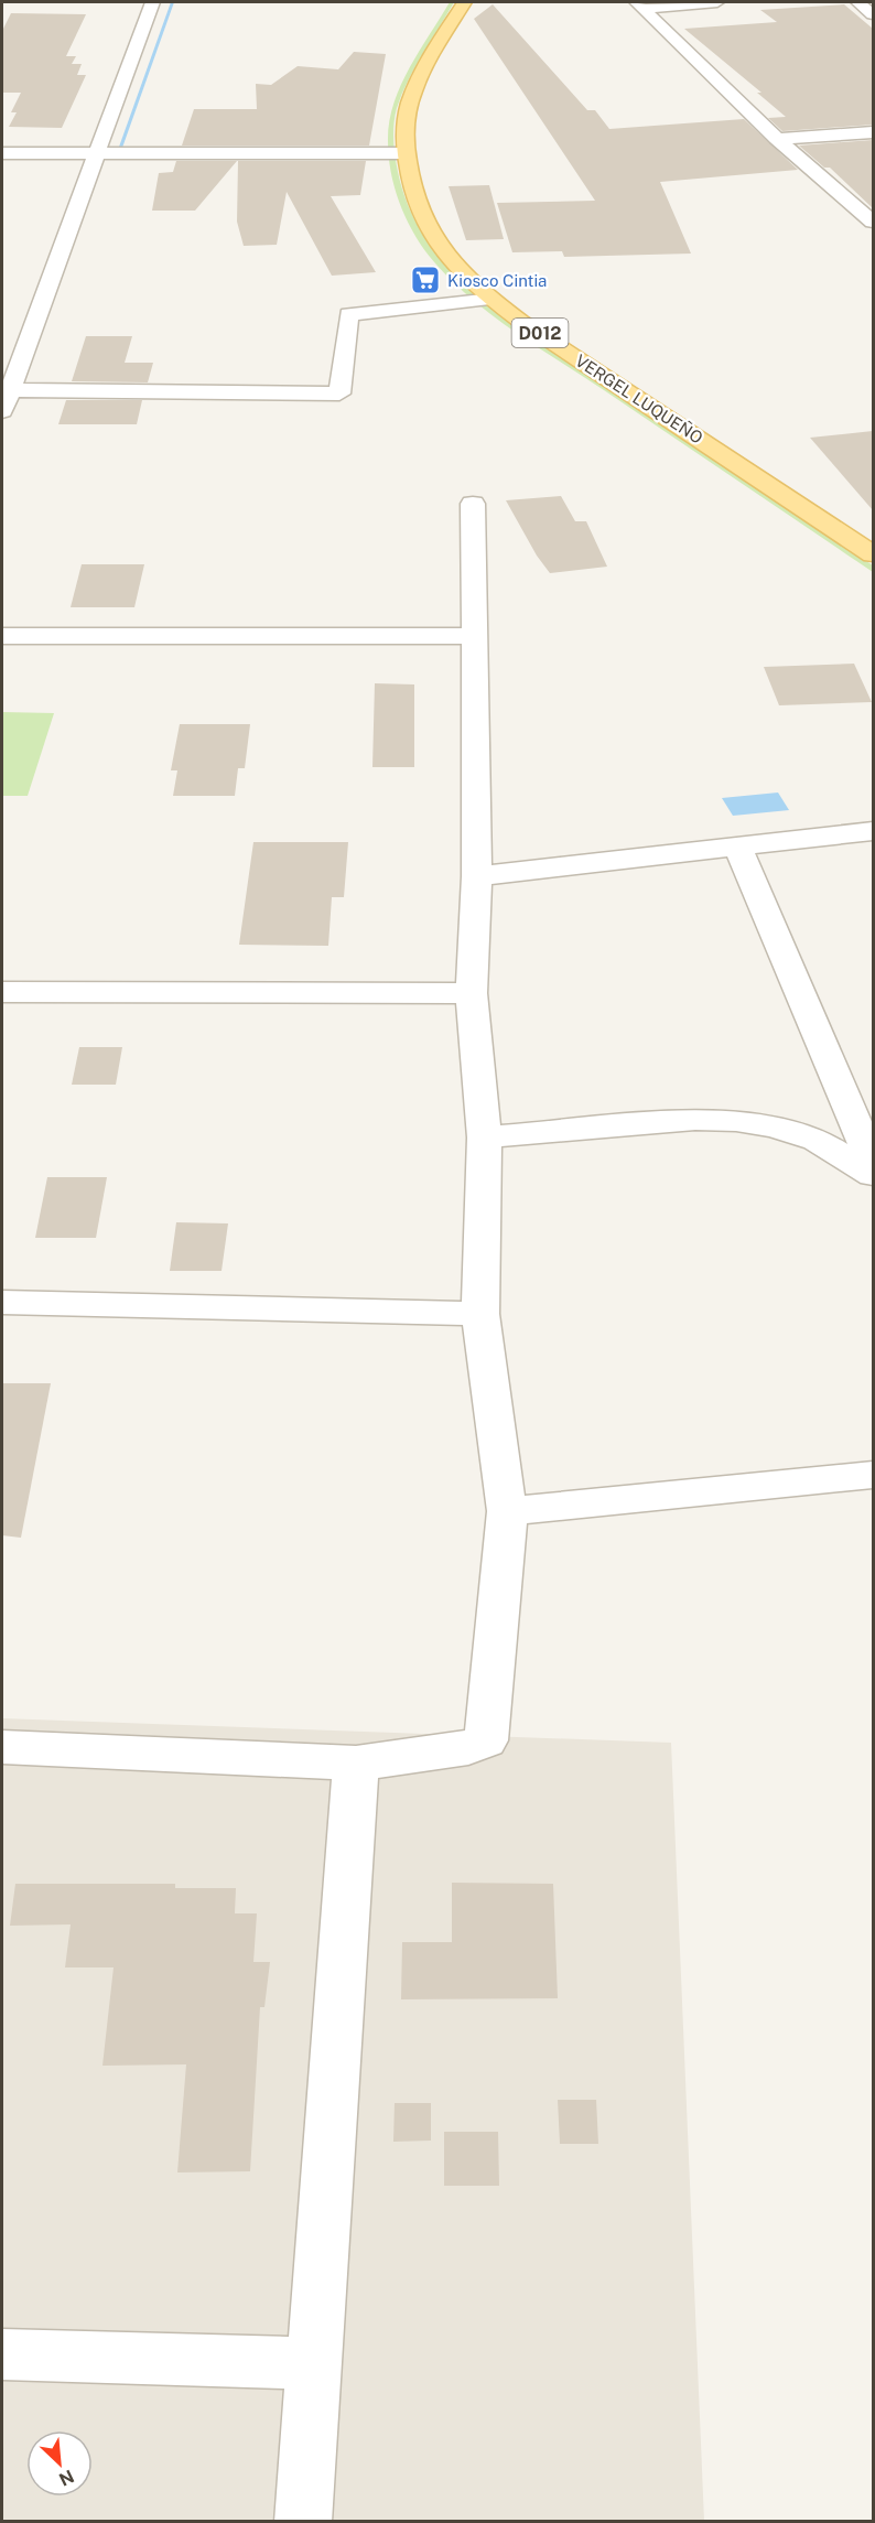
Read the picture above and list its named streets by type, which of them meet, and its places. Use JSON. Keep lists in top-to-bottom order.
{
  "streets": {
    "main road": ["D012", "VERGEL LUQUEÑO"]
  },
  "places": {
    "supermarket": ["Kiosco Cintia"]
  },
  "north": "bottom right"
}
